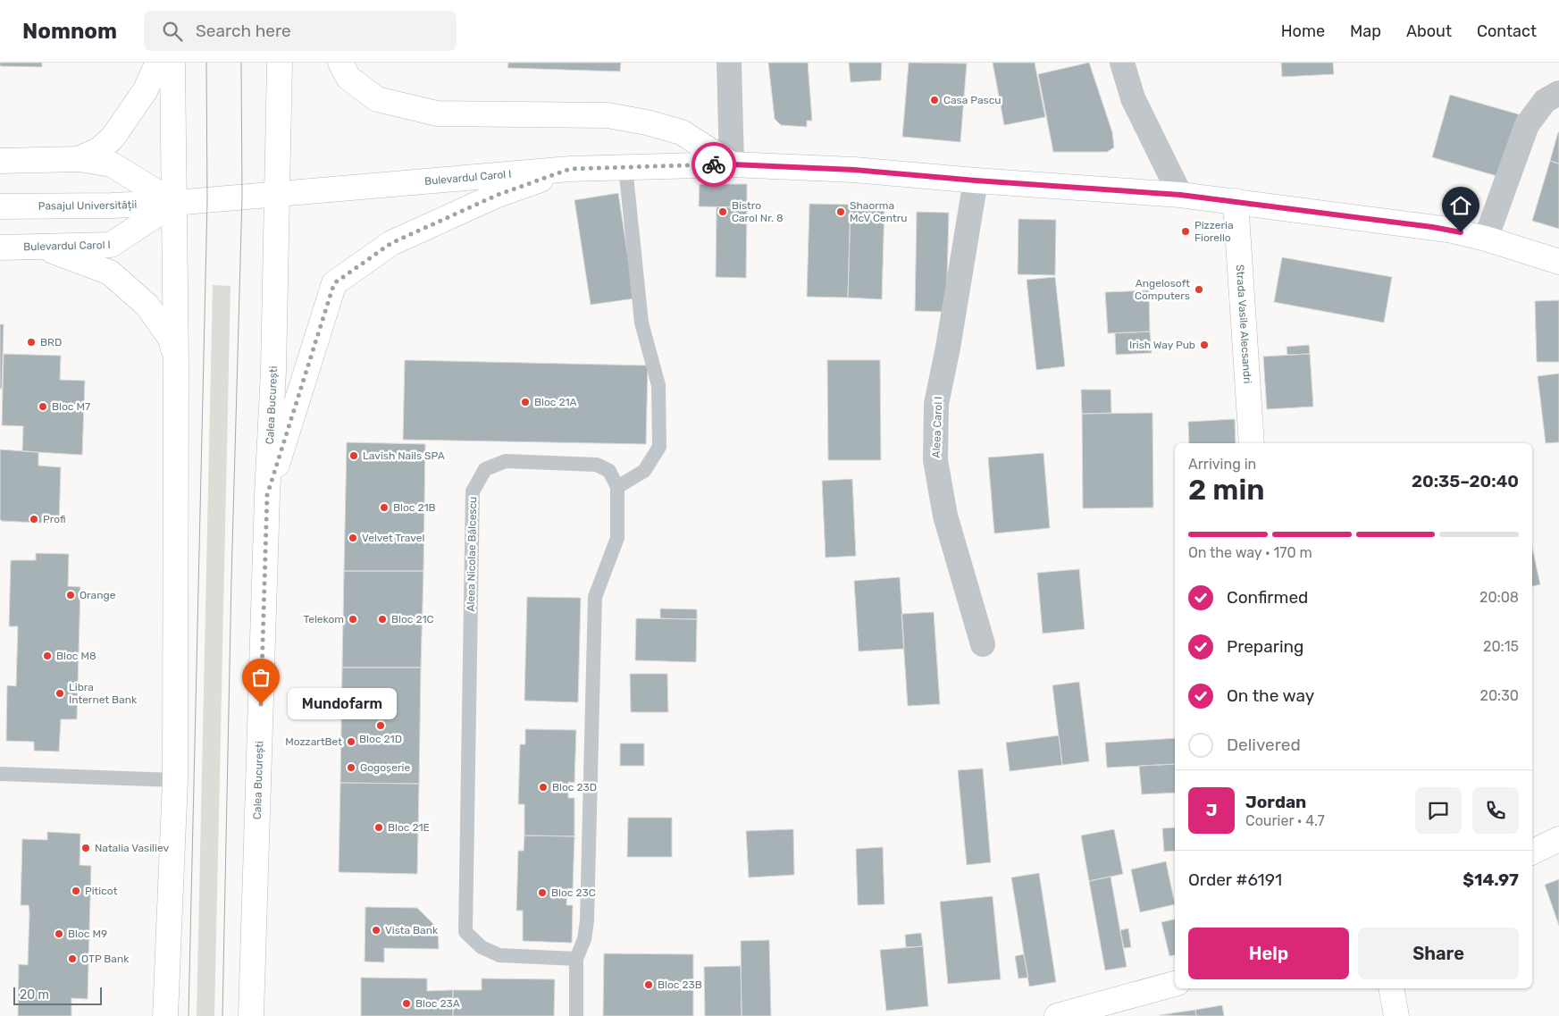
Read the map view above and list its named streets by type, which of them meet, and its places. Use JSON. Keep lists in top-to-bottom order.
{
  "streets": {
    "main road": [
      "Bulevardul Carol I",
      "Pasajul Universității",
      "Strada Vasile Alecsandri",
      "Calea București"
    ],
    "street": ["Aleea Carol I"],
    "lane": ["Aleea Nicolae Bălcescu"]
  },
  "crossings": [
    ["Bulevardul Carol I", "Pasajul Universității"],
    ["Bulevardul Carol I", "Strada Vasile Alecsandri"],
    ["Bulevardul Carol I", "Calea București"],
    ["Bulevardul Carol I", "Aleea Carol I"]
  ],
  "places": [
    "Casa Pascu",
    "Bistro Carol Nr. 8",
    "Shaorma McV Centru",
    "Pizzeria Fiorello",
    "Angelosoft Computers",
    "BRD",
    "Irish Way Pub",
    "Bloc 21A",
    "Bloc M7",
    "Lavish Nails SPA",
    "Bloc 21B",
    "Profi",
    "Velvet Travel",
    "Orange",
    "Telekom",
    "Bloc 21C",
    "Bloc M8",
    "Libra Internet Bank",
    "Mundofarm",
    "Bloc 21D",
    "MozzartBet",
    "Gogoșerie",
    "Bloc 23D",
    "Bloc 21E",
    "Natalia Vasiliev",
    "Piticot",
    "Bloc 23C",
    "Vista Bank",
    "Bloc M9",
    "OTP Bank",
    "Bloc 23B",
    "Bloc 23A"
  ],
  "scale_bar": "20 m",
  "page": {
    "header": "Nomnom",
    "search": "Search here",
    "nav": [
      "Home",
      "Map",
      "About",
      "Contact"
    ],
    "heading": ["2 min", "Arriving in", "20:35–20:40"],
    "panel": [
      "Jordan",
      "Courier · 4.7",
      "Order #6191",
      "$14.97"
    ],
    "bar": "On the way · 170 m",
    "list": [
      ["Confirmed", "20:08"],
      ["Preparing", "20:15"],
      ["On the way", "20:30"],
      "Delivered"
    ],
    "bubble": "Mundofarm",
    "round": "J",
    "buttons": ["Help", "Share"],
    "scale": "20 m"
  }
}
